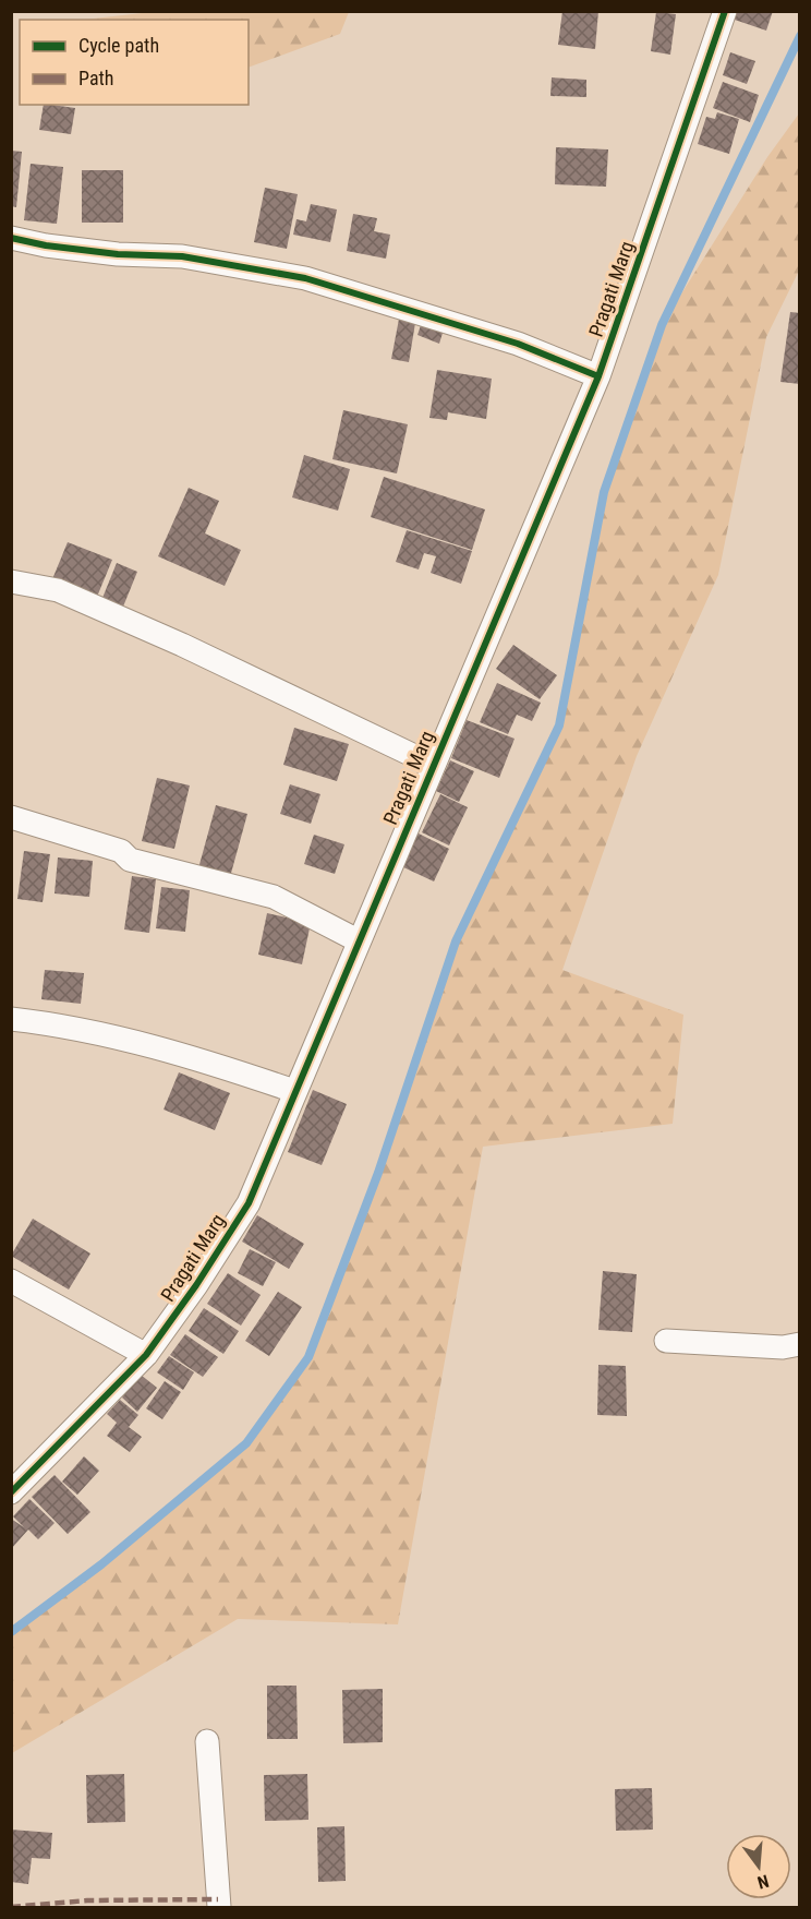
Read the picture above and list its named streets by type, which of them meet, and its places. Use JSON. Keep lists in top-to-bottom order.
{
  "streets": {
    "street": ["Pragati Marg"]
  },
  "legend": ["Cycle path", "Path"],
  "north": "bottom"
}
